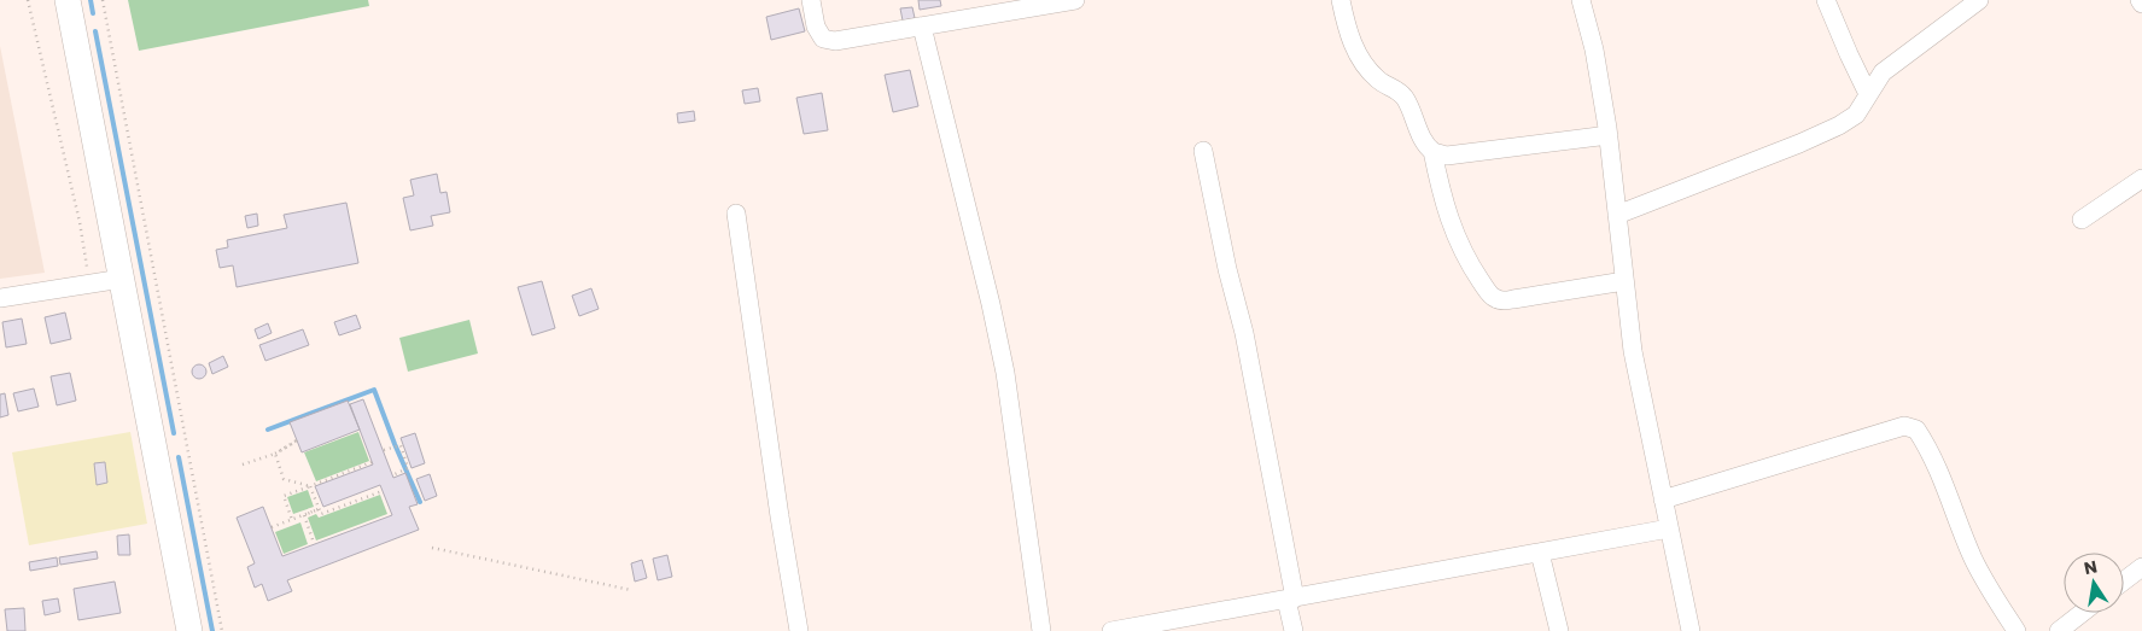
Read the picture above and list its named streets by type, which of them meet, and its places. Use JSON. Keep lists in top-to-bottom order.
{
  "north": "top"
}
